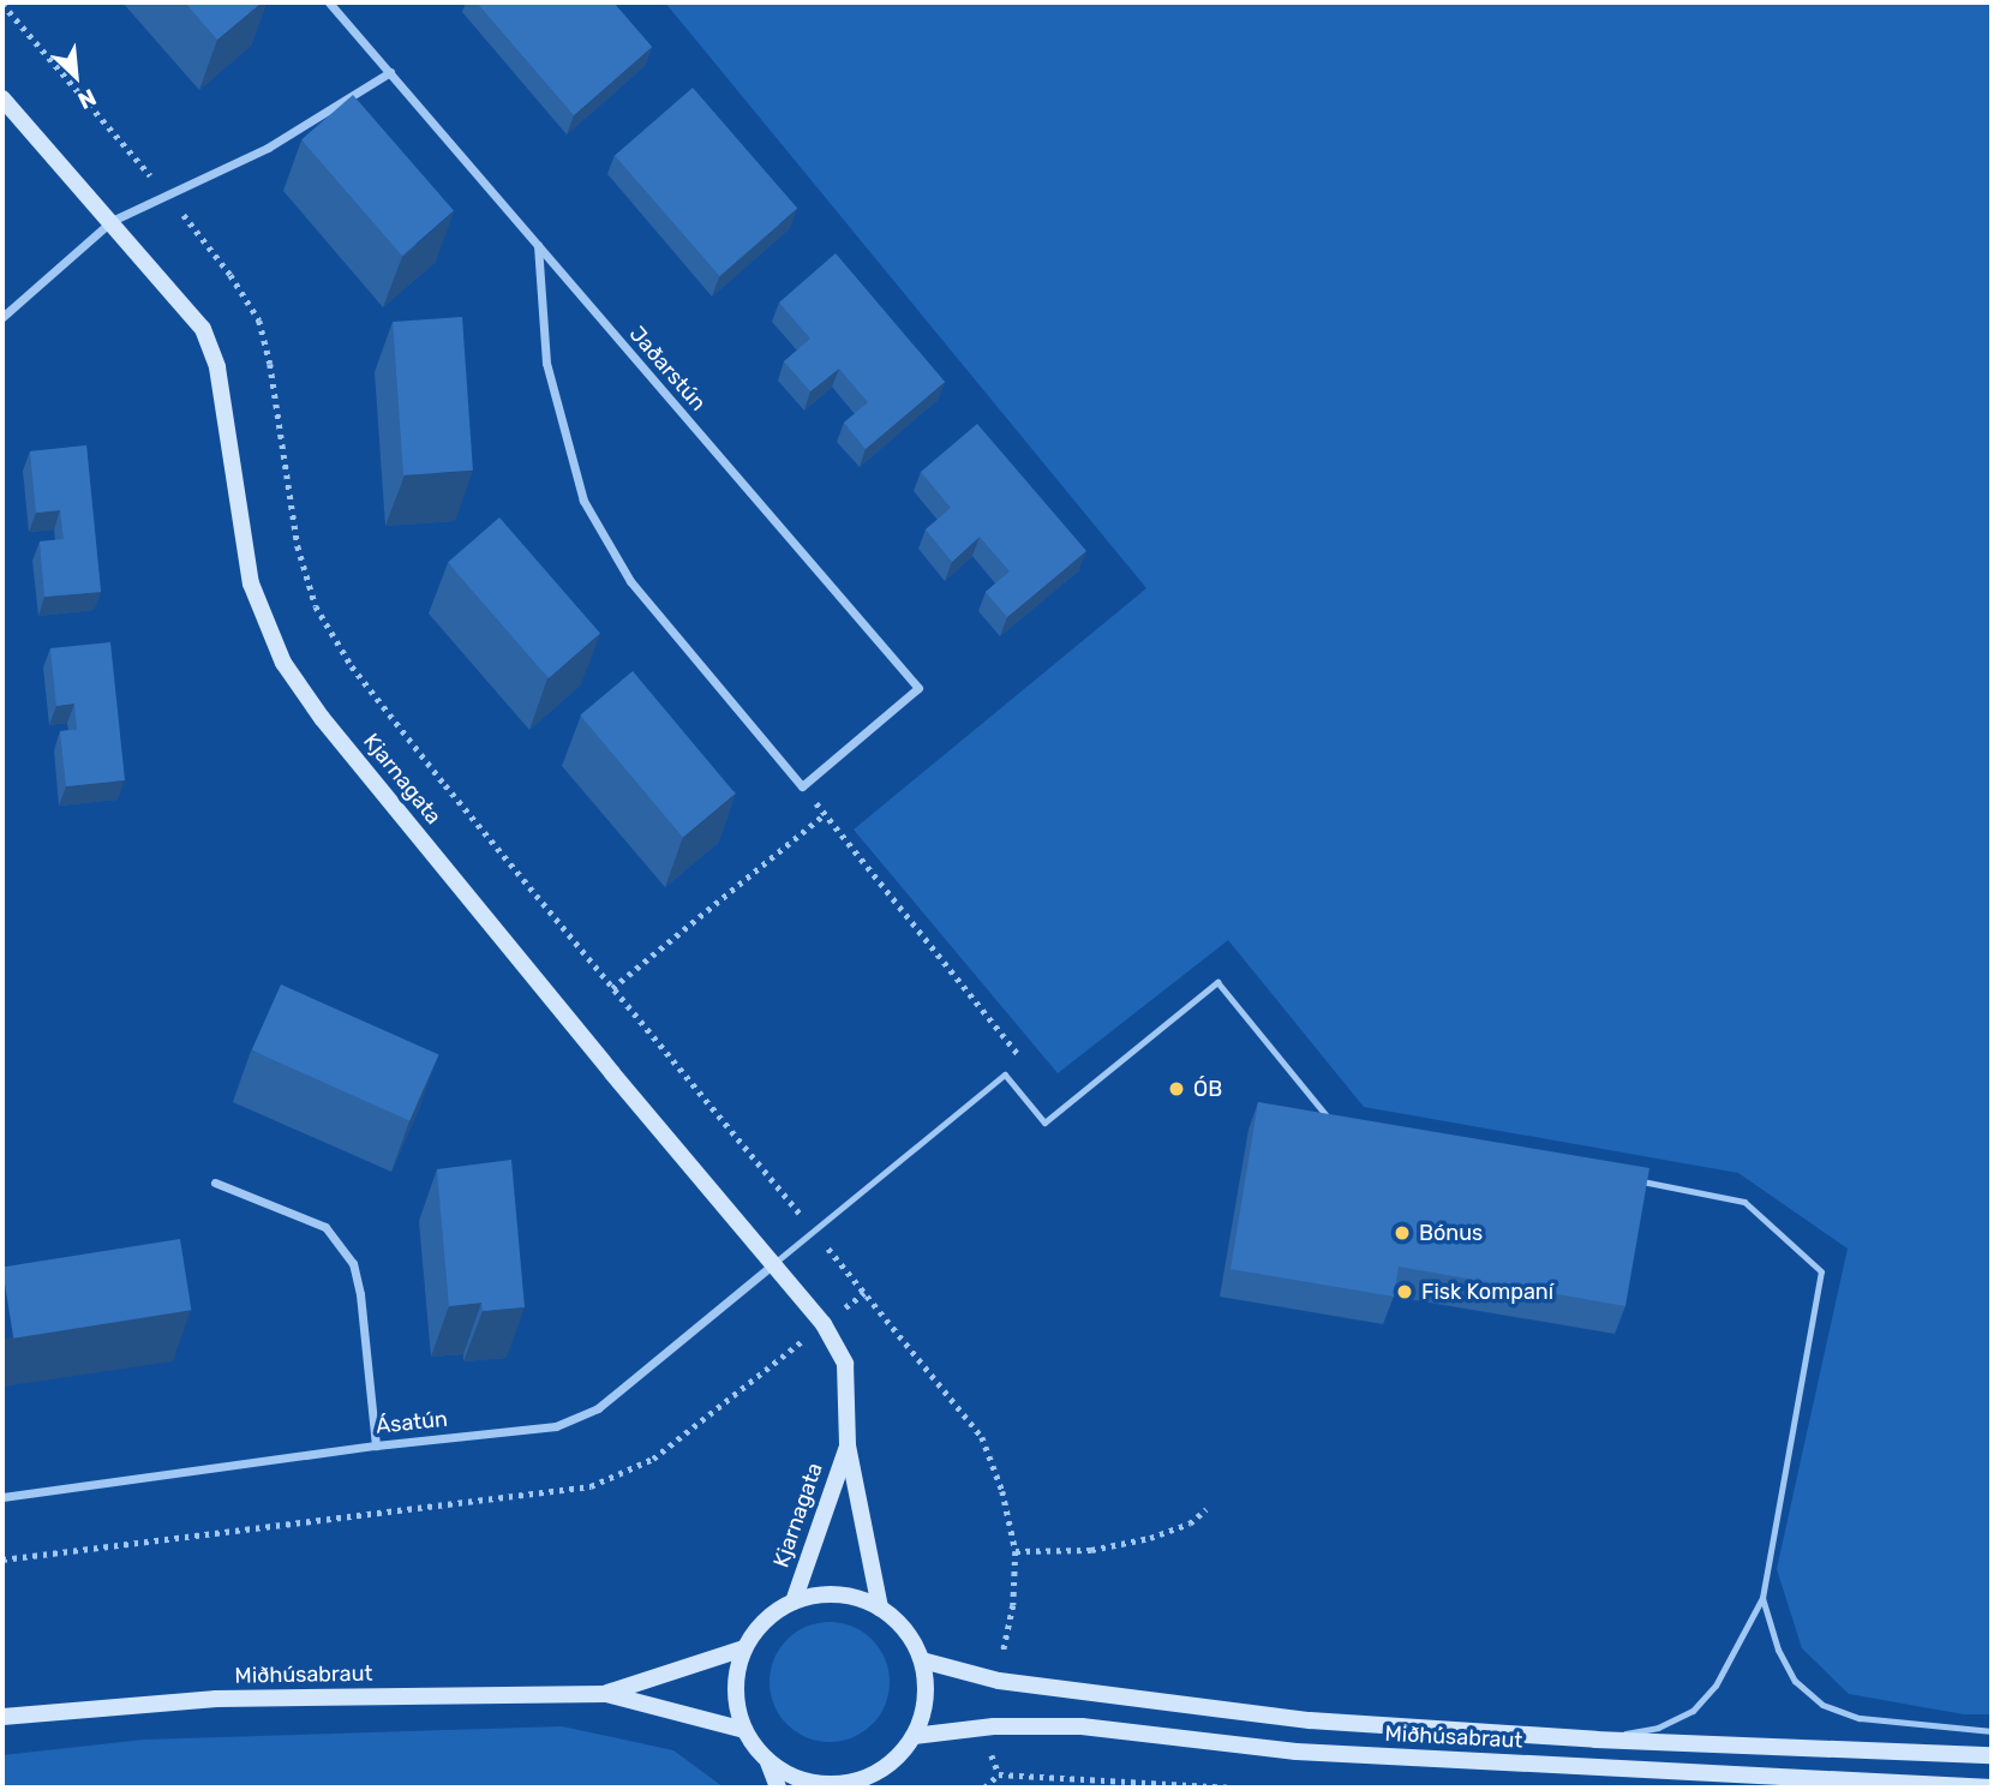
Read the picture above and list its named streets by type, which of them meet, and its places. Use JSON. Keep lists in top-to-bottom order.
{
  "streets": {
    "street": [
      "Jaðarstún",
      "Kjarnagata",
      "Ásatún",
      "Miðhúsabraut"
    ]
  },
  "crossings": [
    ["Kjarnagata", "Ásatún"],
    ["Kjarnagata", "Miðhúsabraut"]
  ],
  "places": ["ÓB", "Bónus", "Fisk Kompaní"],
  "north": "bottom right"
}
